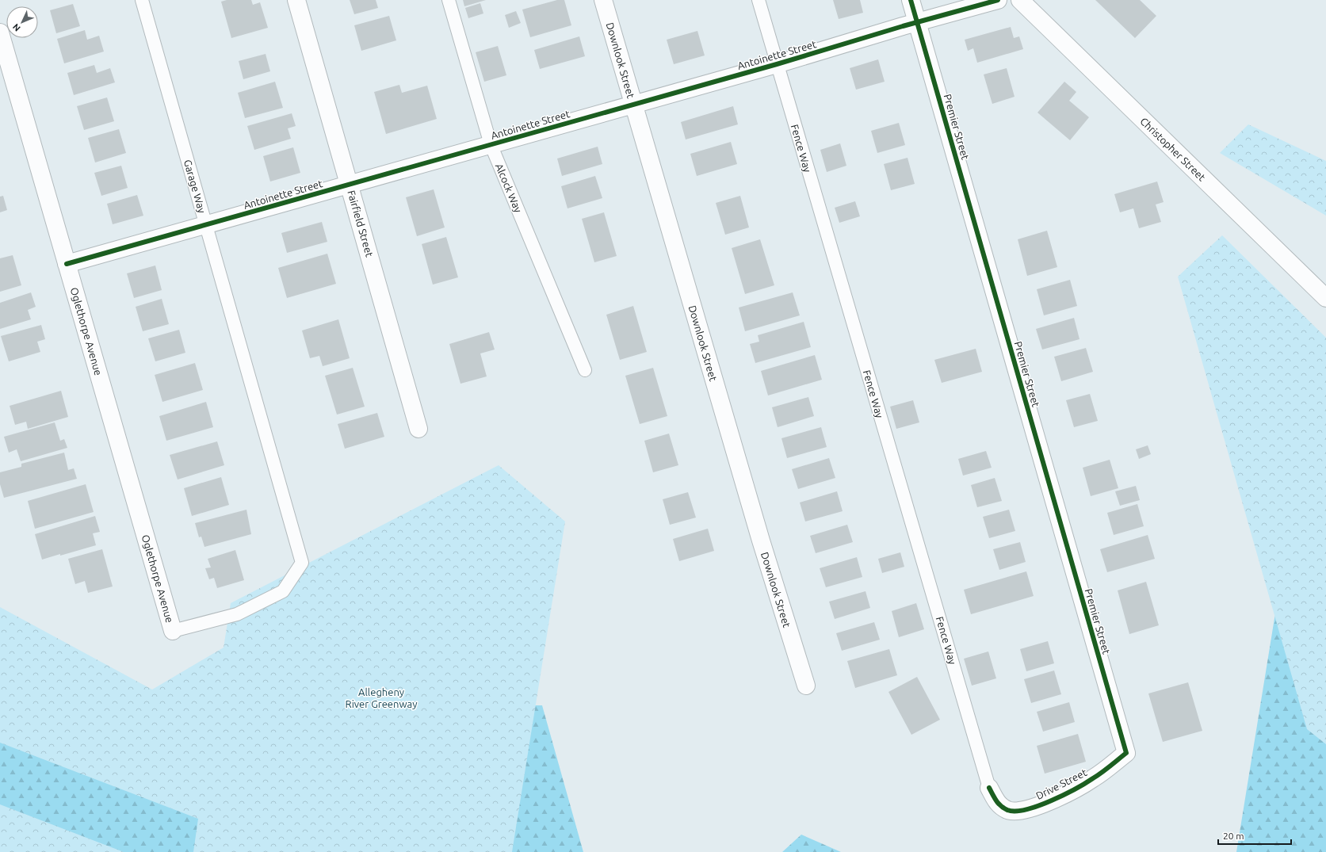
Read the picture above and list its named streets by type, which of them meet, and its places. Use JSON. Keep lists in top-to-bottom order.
{
  "streets": {
    "street": [
      "Antoinette Street",
      "Downlook Street",
      "Premier Street",
      "Christopher Street",
      "Fairfield Street",
      "Oglethorpe Avenue",
      "Drive Street"
    ],
    "lane": ["Fence Way", "Garage Way", "Alcock Way"]
  },
  "crossings": [
    ["Antoinette Street", "Downlook Street"],
    ["Antoinette Street", "Premier Street"],
    ["Antoinette Street", "Fence Way"],
    ["Antoinette Street", "Garage Way"],
    ["Antoinette Street", "Alcock Way"],
    ["Antoinette Street", "Fairfield Street"],
    ["Antoinette Street", "Oglethorpe Avenue"],
    ["Premier Street", "Drive Street"],
    ["Fence Way", "Drive Street"],
    ["Garage Way", "Oglethorpe Avenue"]
  ],
  "parks": ["Allegheny River Greenway"],
  "scale_bar": "20 m",
  "north": "bottom left"
}
